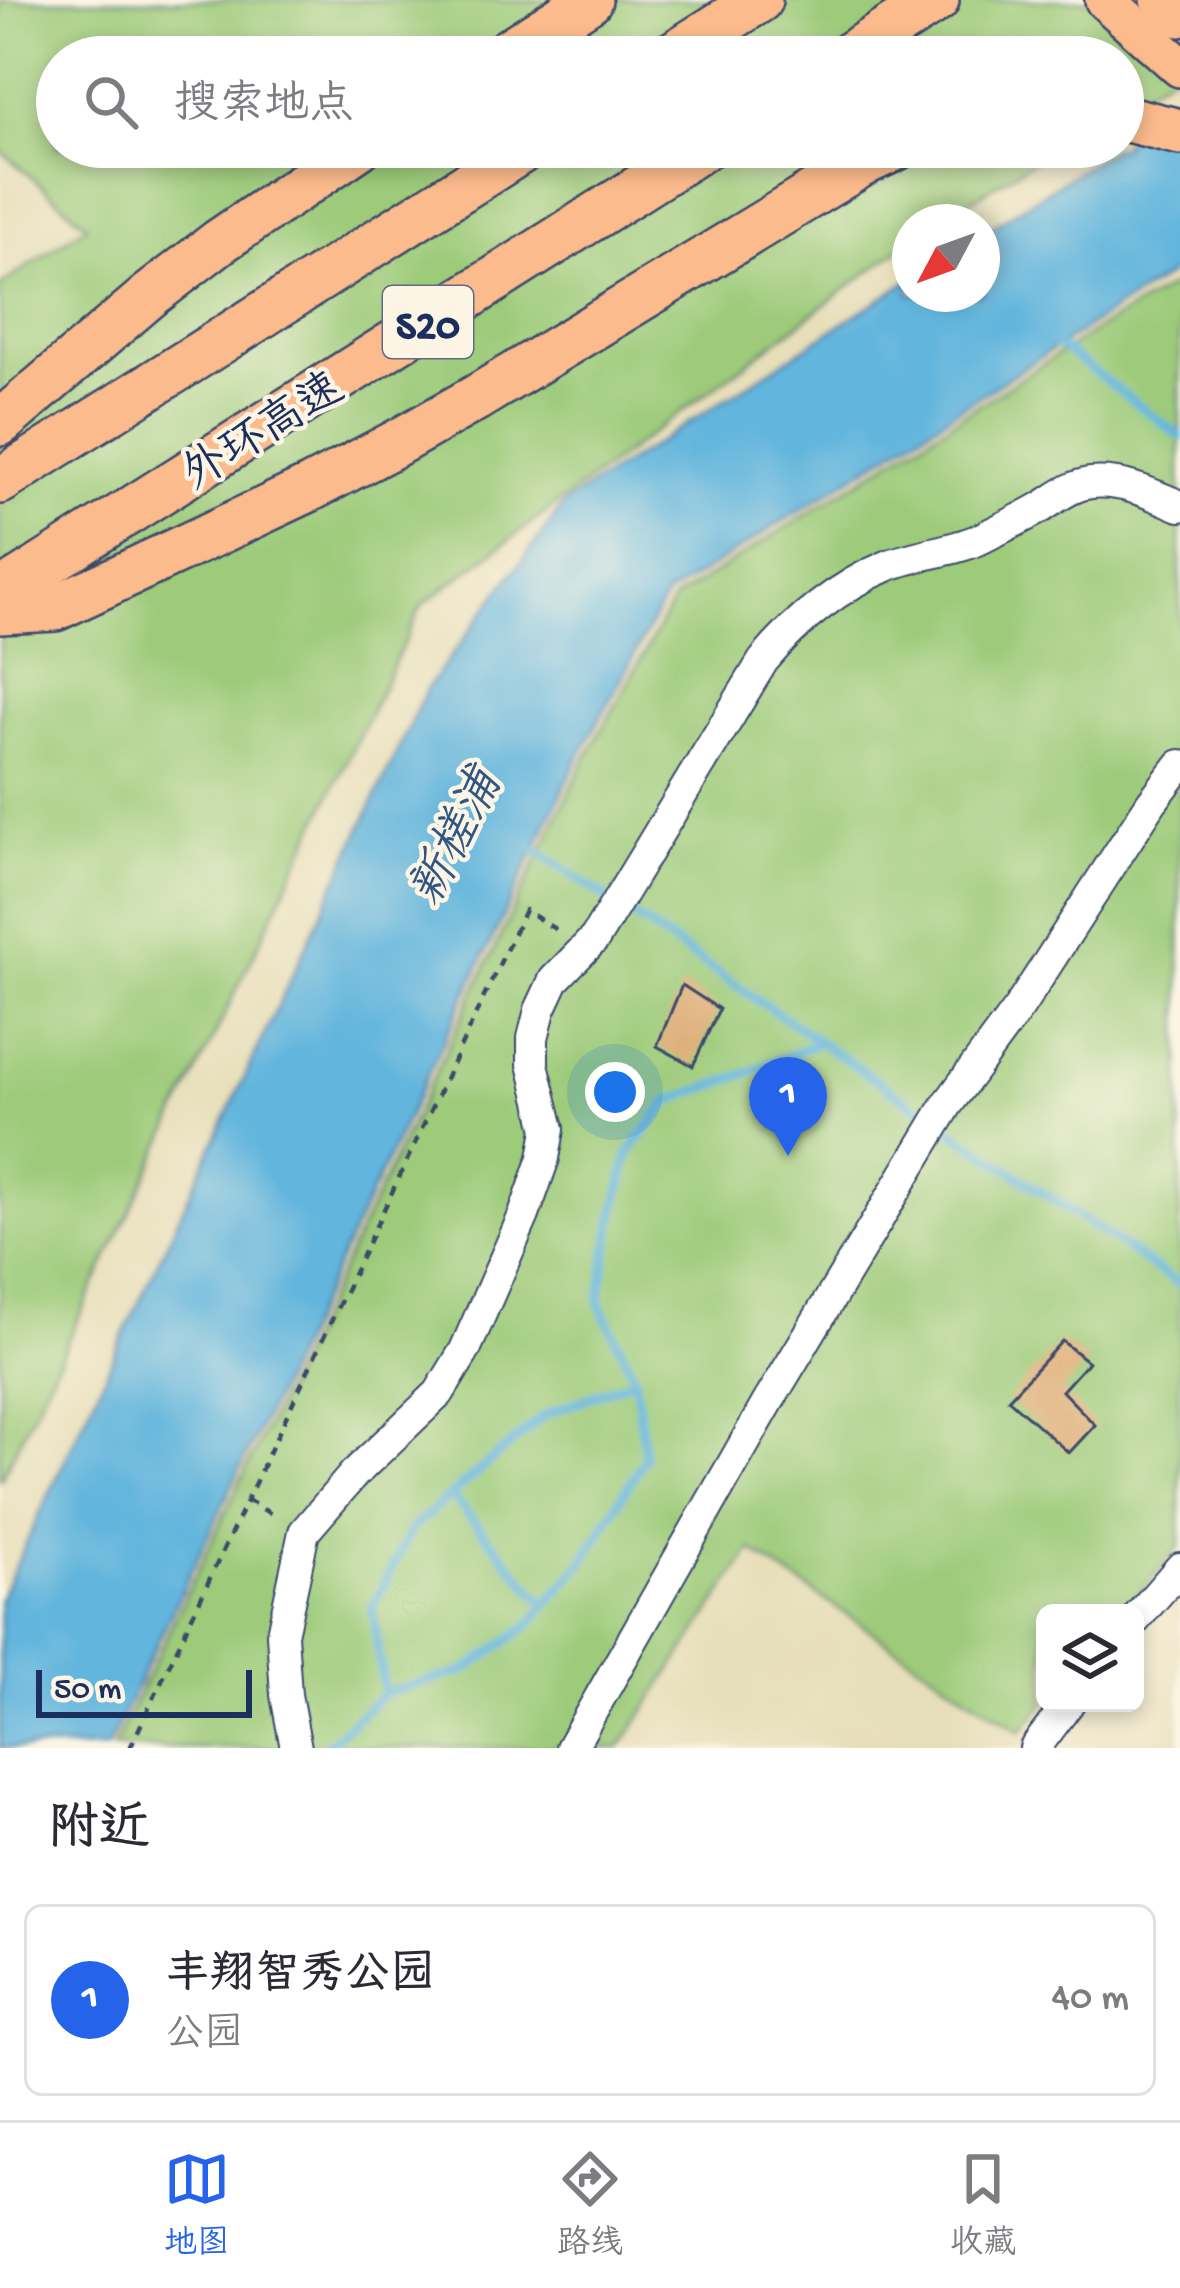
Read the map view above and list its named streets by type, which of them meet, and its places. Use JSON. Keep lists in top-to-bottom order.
{
  "streets": {
    "highway": ["S20", "外环高速"]
  },
  "water": ["新槎浦"],
  "scale_bar": "50 m",
  "north": "bottom left",
  "page": {
    "search": "搜索地点",
    "pins": "1",
    "scale": "50 m",
    "heading": "附近",
    "list": [
      {
        "mark": "1",
        "name": "丰翔智秀公园",
        "note": "公园",
        "value": "40 m"
      }
    ],
    "nav": ["地图", "路线", "收藏"]
  }
}
